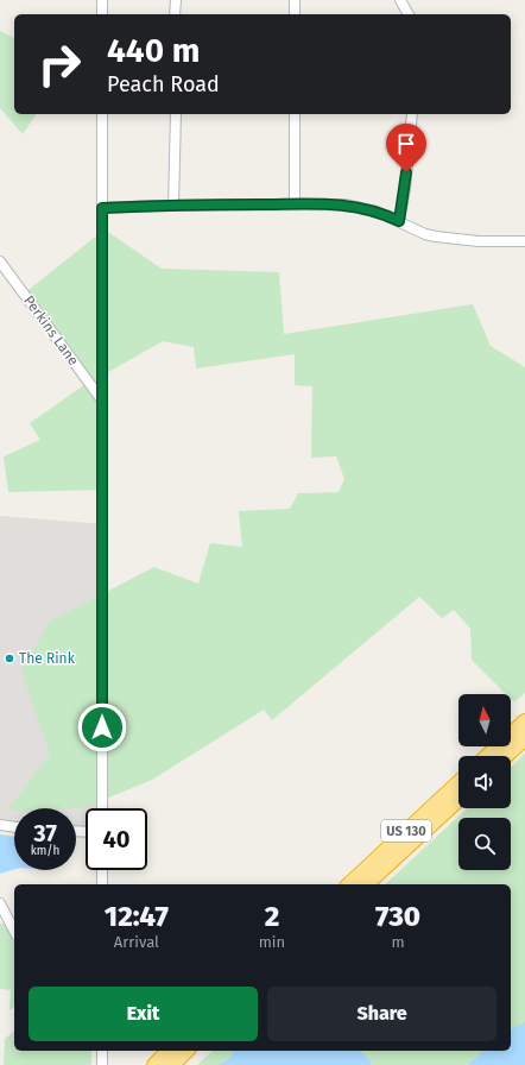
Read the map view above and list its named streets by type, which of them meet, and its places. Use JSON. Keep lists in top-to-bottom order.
{
  "streets": {
    "highway": ["US 130"],
    "street": ["Perkins Lane"]
  },
  "places": ["The Rink"],
  "north": "top",
  "page": {
    "turn": ["440 m", "Peach Road"],
    "speed": "37 km/h",
    "limit": "40",
    "eta": [
      "12:47",
      "Arrival",
      "2",
      "min",
      "730",
      "m"
    ],
    "buttons": ["Exit", "Share"]
  }
}
